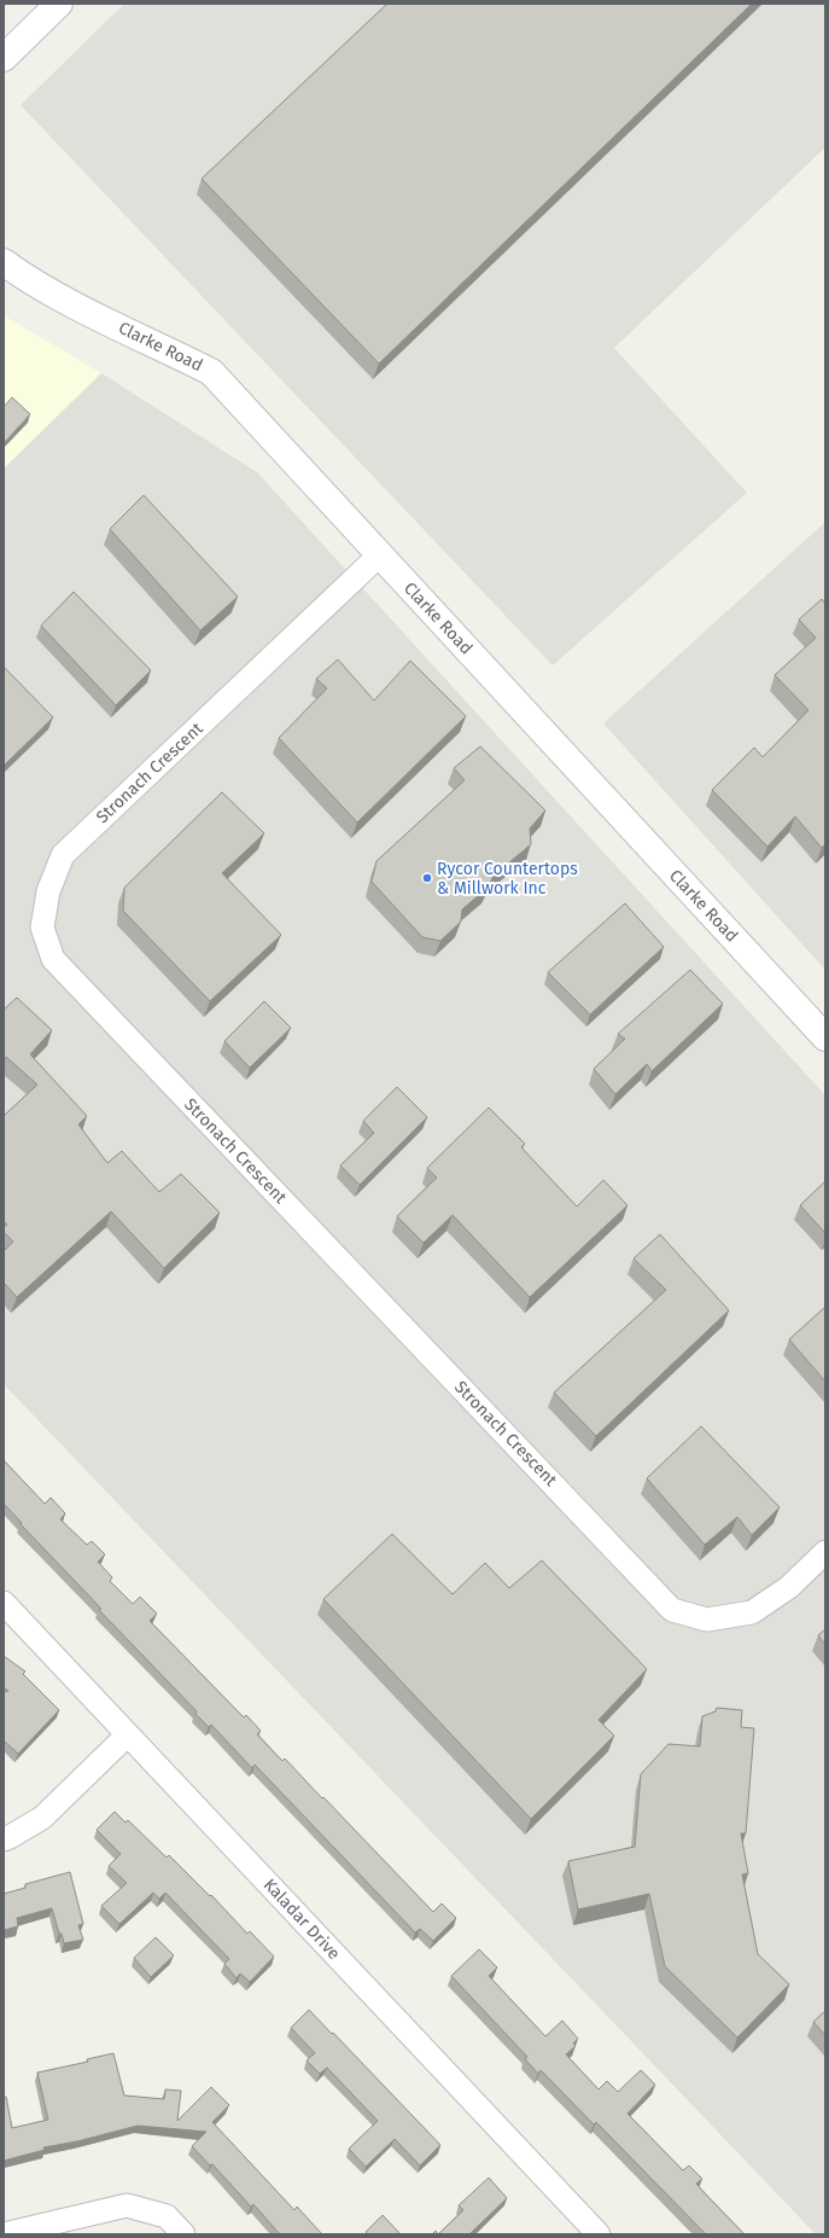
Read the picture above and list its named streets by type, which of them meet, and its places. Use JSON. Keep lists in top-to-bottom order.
{
  "streets": {
    "main road": ["Clarke Road"],
    "street": ["Stronach Crescent", "Kaladar Drive"]
  },
  "crossings": [
    ["Clarke Road", "Stronach Crescent"]
  ],
  "places": ["Rycor Countertops & Millwork Inc"]
}
